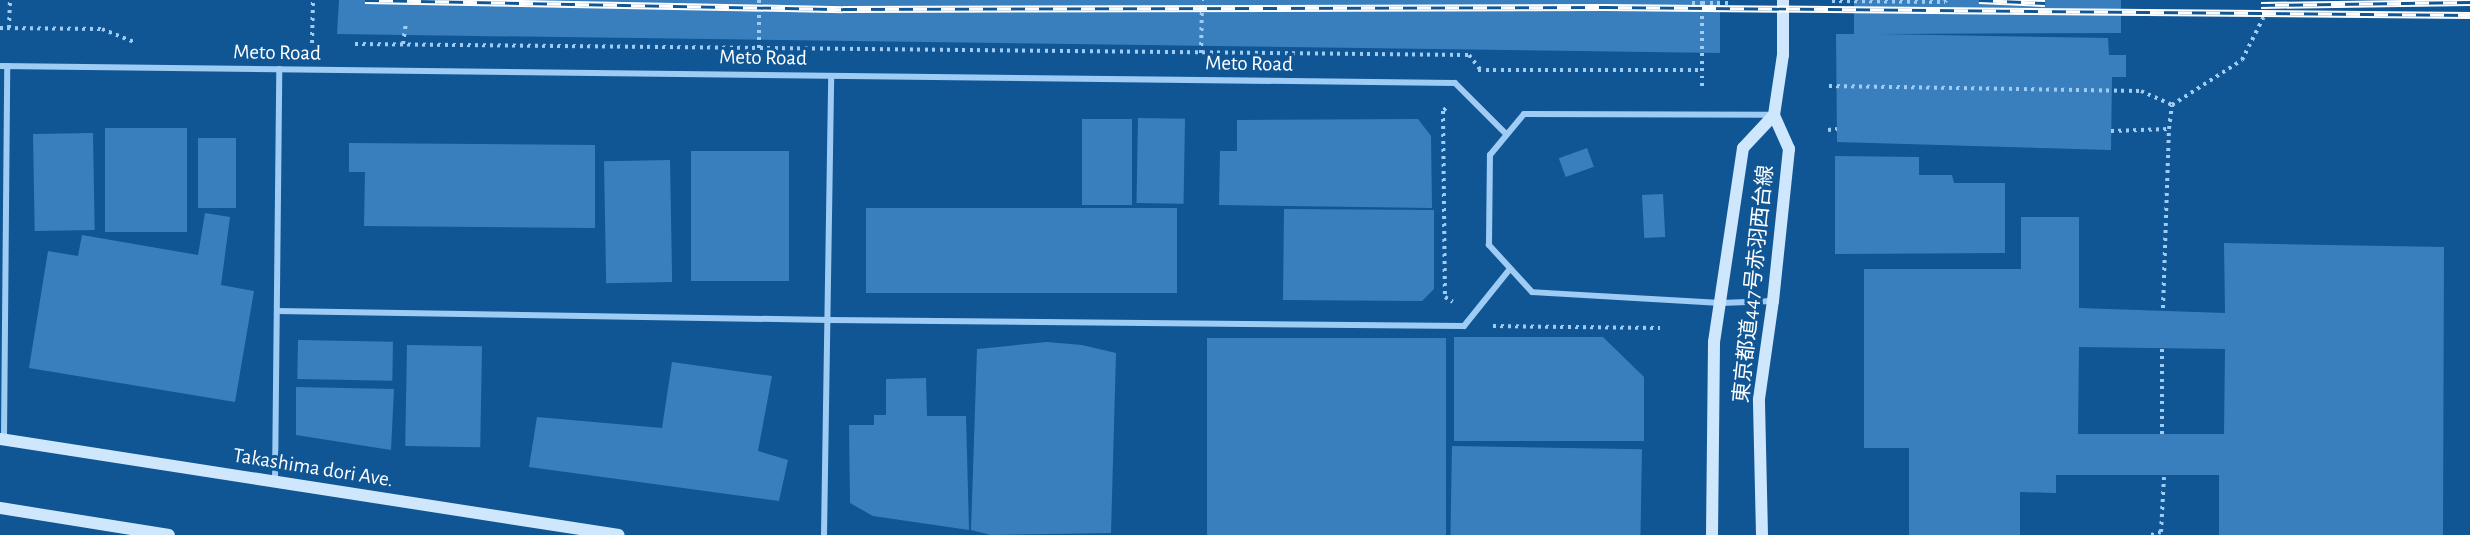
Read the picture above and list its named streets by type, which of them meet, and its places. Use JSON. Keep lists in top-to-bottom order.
{
  "streets": {
    "main road": ["東京都道447号赤羽西台線", "Takashima dori Ave."],
    "street": ["Meto Road"]
  }
}
